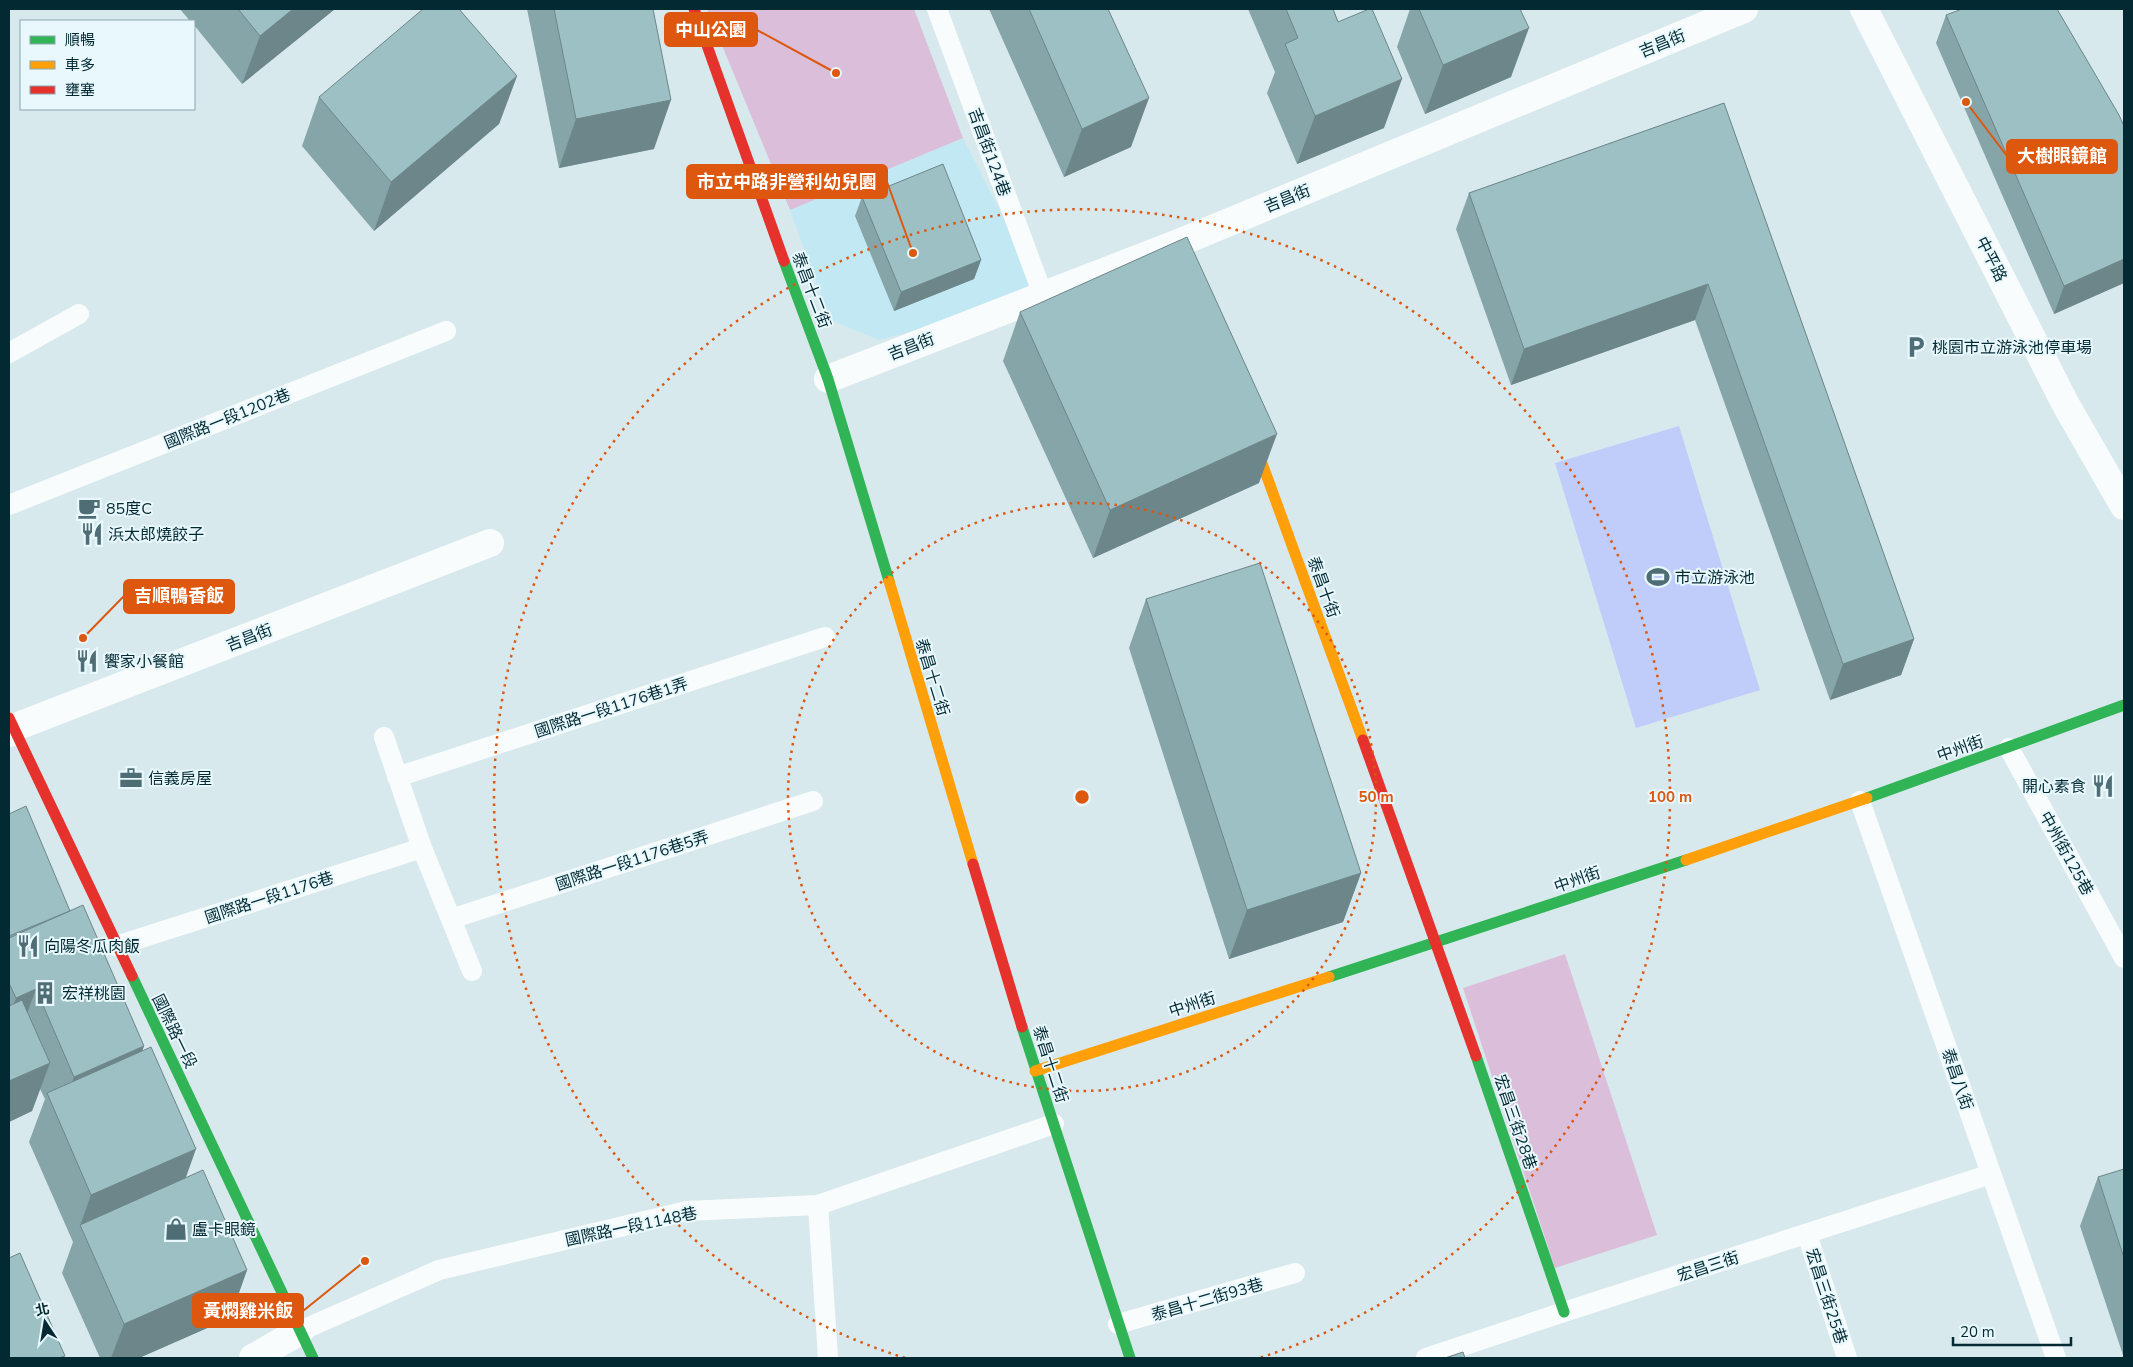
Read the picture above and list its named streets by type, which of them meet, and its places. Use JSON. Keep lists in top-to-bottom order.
{
  "streets": {
    "street": [
      "吉昌街",
      "中平路",
      "泰昌十二街",
      "泰昌十街",
      "中州街",
      "國際路一段",
      "宏昌三街28巷"
    ],
    "lane": [
      "吉昌街124巷",
      "國際路一段1202巷",
      "國際路一段1176巷1弄",
      "中州街125巷",
      "國際路一段1176巷5弄",
      "國際路一段1176巷",
      "泰昌八街",
      "國際路一段1148巷",
      "宏昌三街",
      "宏昌三街25巷",
      "泰昌十二街93巷"
    ]
  },
  "crossings": [
    ["吉昌街", "吉昌街124巷"],
    ["吉昌街", "泰昌十二街"],
    ["吉昌街", "國際路一段"],
    ["泰昌十二街", "中州街"],
    ["泰昌十二街", "國際路一段1148巷"],
    ["泰昌十二街", "泰昌十二街93巷"],
    ["泰昌十街", "中州街"],
    ["泰昌十街", "宏昌三街28巷"],
    ["中州街", "中州街125巷"],
    ["中州街", "泰昌八街"],
    ["中州街", "宏昌三街28巷"],
    ["國際路一段1176巷", "國際路一段"],
    ["國際路一段", "國際路一段1148巷"],
    ["泰昌八街", "宏昌三街"],
    ["宏昌三街28巷", "宏昌三街"],
    ["宏昌三街", "宏昌三街25巷"]
  ],
  "places": {
    "other": [
      "中山公園",
      "大樹眼鏡館",
      "市立中路非營利幼兒園",
      "吉順鴨香飯",
      "黃燜雞米飯"
    ],
    "parking": ["桃園市立游泳池停車場"],
    "cafe": ["85度C"],
    "restaurant": [
      "浜太郎燒餃子",
      "饗家小餐館",
      "開心素食",
      "向陽冬瓜肉飯"
    ],
    "sports": ["市立游泳池"],
    "office": ["信義房屋"],
    "building": ["宏祥桃園"],
    "shop": ["盧卡眼鏡"]
  },
  "legend": ["順暢", "車多", "壅塞"],
  "scale_bar": "20 m",
  "north": "top",
  "rings": ["50 m", "100 m"]
}
